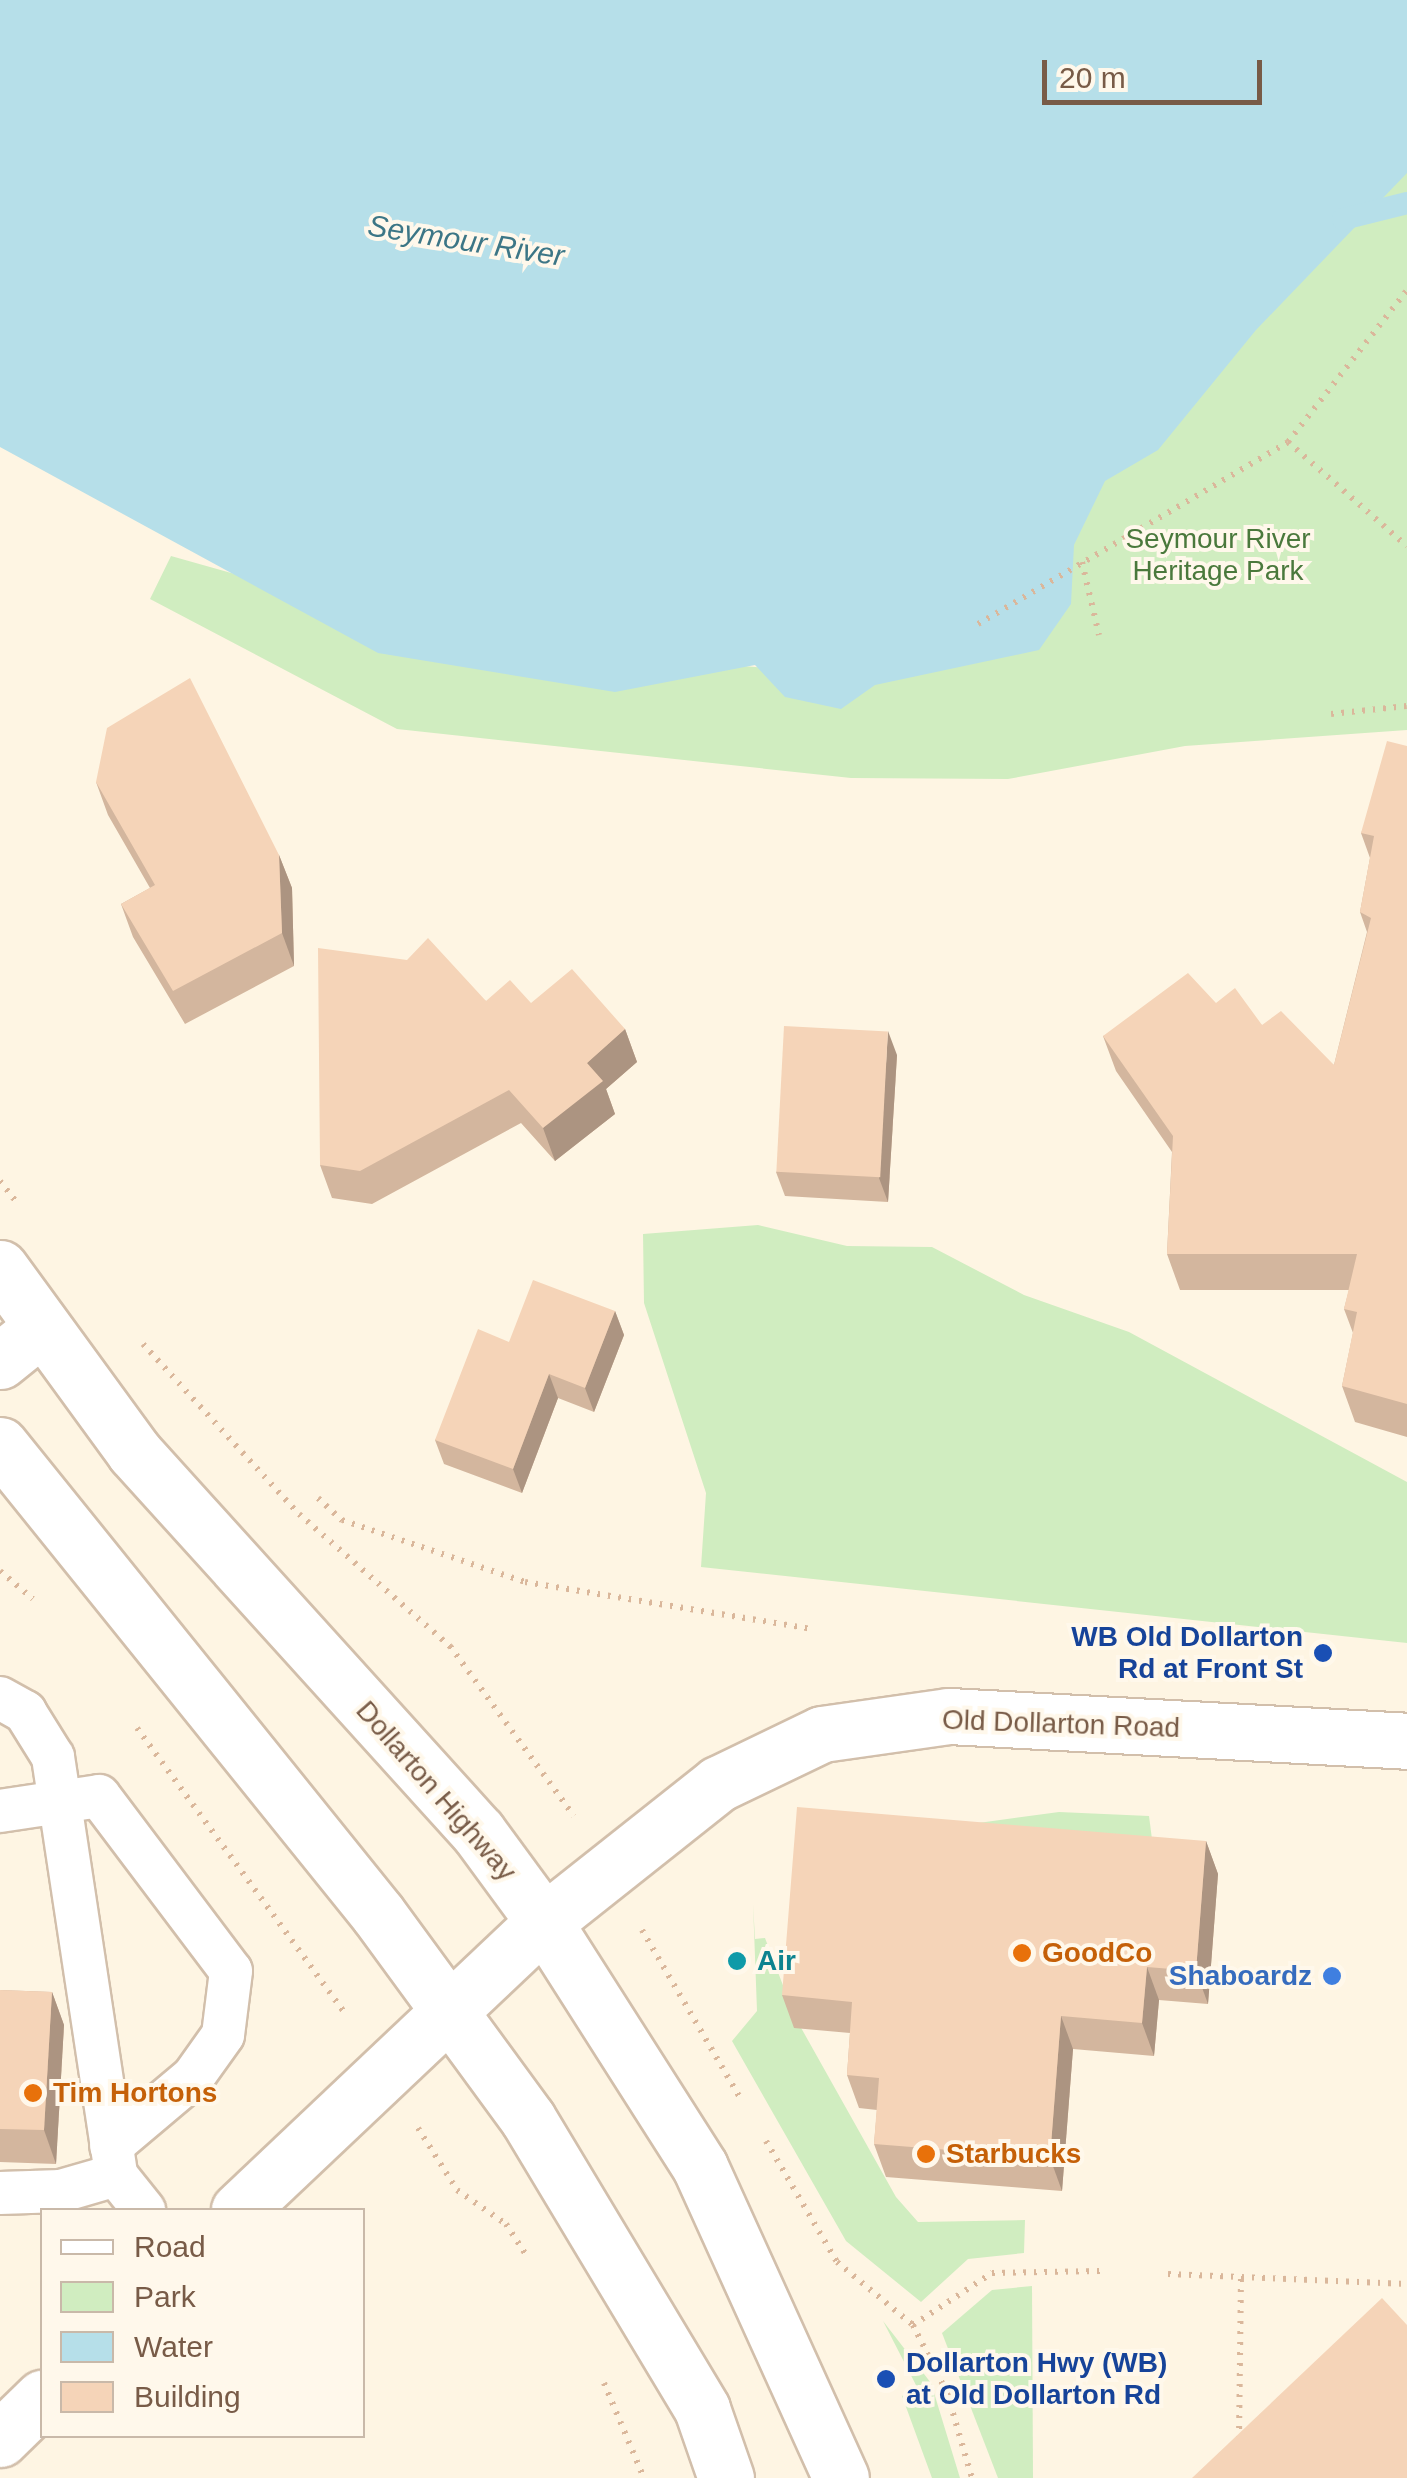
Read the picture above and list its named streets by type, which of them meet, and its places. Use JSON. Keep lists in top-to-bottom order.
{
  "streets": {
    "main road": ["Old Dollarton Road", "Dollarton Highway"]
  },
  "crossings": [
    ["Old Dollarton Road", "Dollarton Highway"]
  ],
  "water": ["Seymour River"],
  "parks": ["Seymour River Heritage Park"],
  "places": [
    "WB Old Dollarton Rd at Front St",
    "GoodCo",
    "Air",
    "Shaboardz",
    "Tim Hortons",
    "Starbucks",
    "Dollarton Hwy (WB) at Old Dollarton Rd"
  ],
  "legend": [
    "Road",
    "Park",
    "Water",
    "Building"
  ],
  "scale_bar": "20 m"
}
